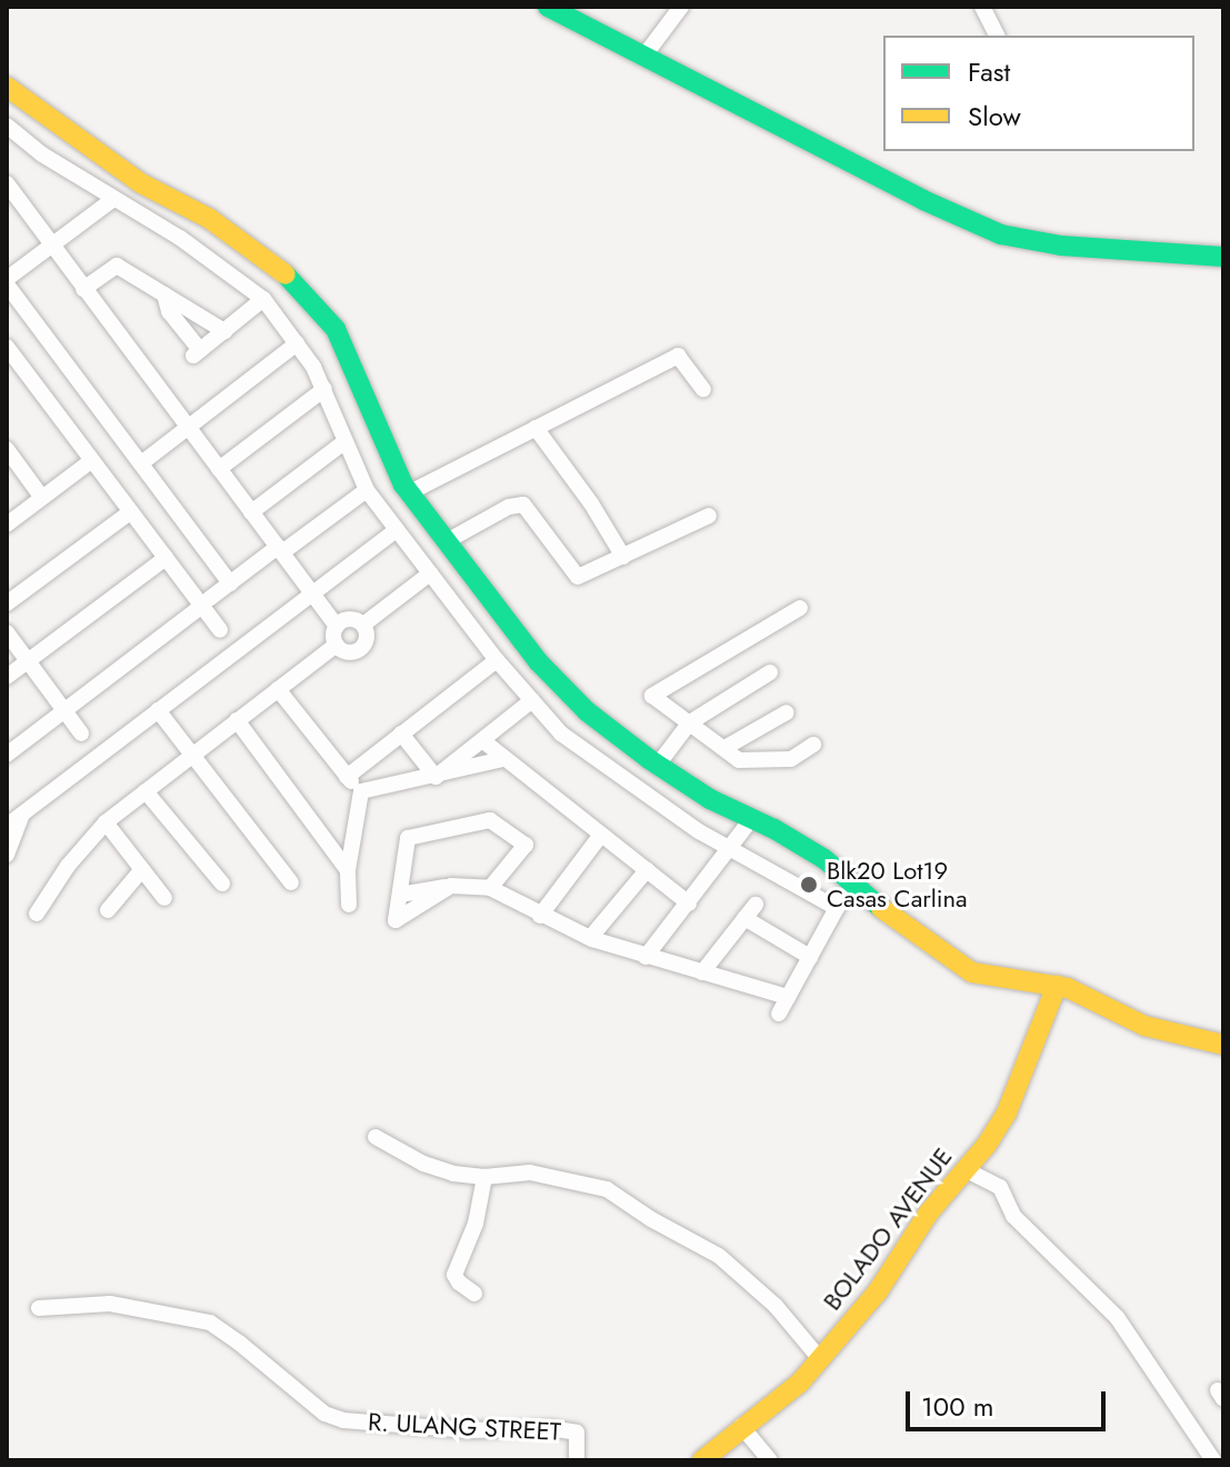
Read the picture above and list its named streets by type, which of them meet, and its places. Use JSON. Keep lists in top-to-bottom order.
{
  "streets": {
    "street": ["BOLADO AVENUE", "R. ULANG STREET"]
  },
  "places": ["Blk20 Lot19 Casas Carlina"],
  "legend": ["Fast", "Slow"],
  "scale_bar": "100 m"
}
